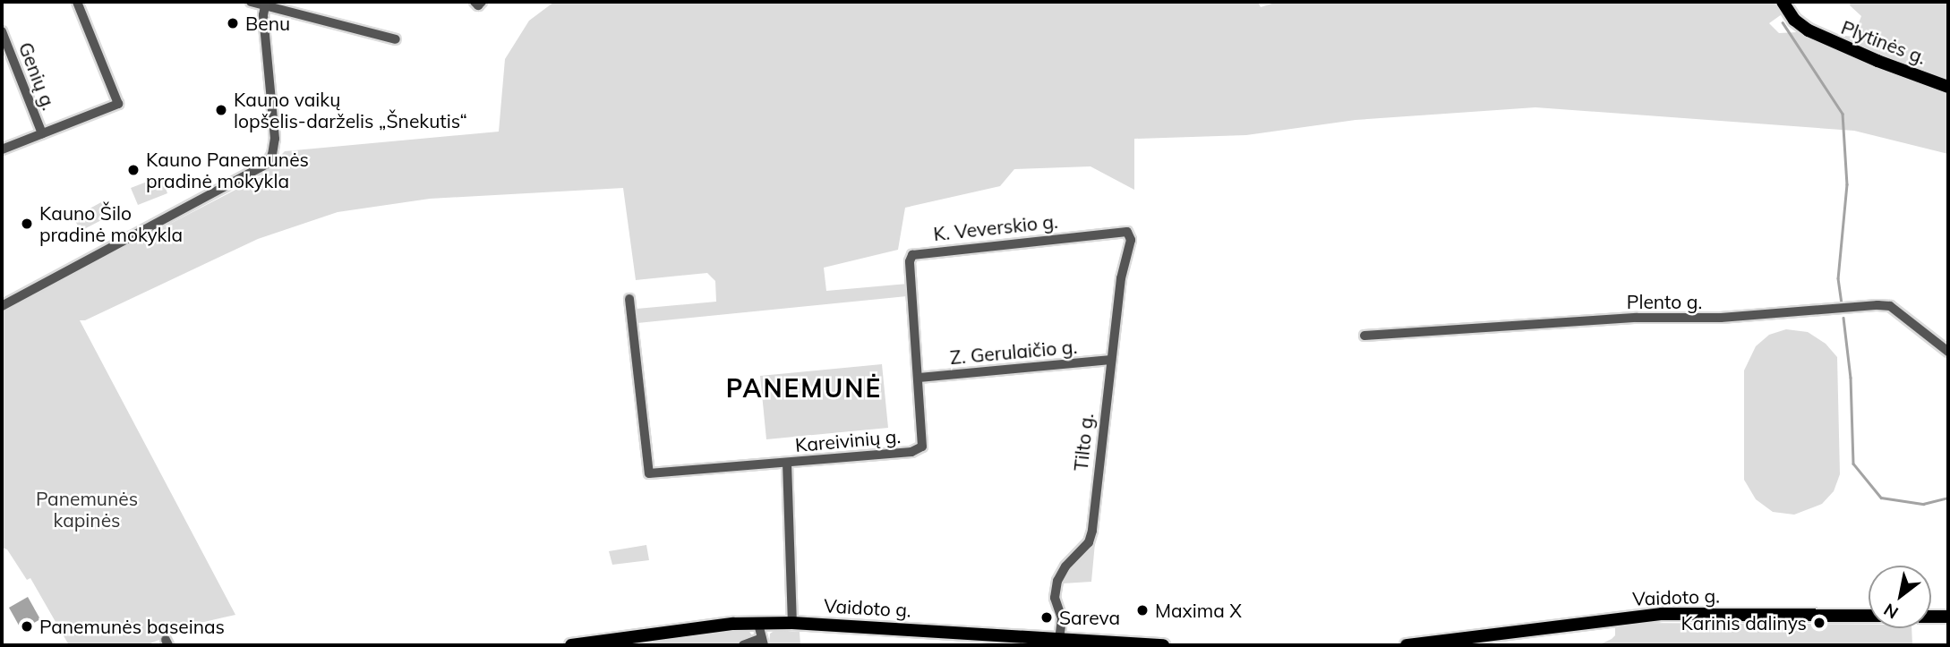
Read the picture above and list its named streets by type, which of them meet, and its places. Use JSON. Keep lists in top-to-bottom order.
{
  "streets": {
    "main road": ["Plytinės g.", "Vaidoto g."],
    "street": [
      "Genių g.",
      "K. Veverskio g.",
      "Plento g.",
      "Z. Gerulaičio g.",
      "Kareivinių g.",
      "Tilto g."
    ]
  },
  "crossings": [
    ["K. Veverskio g.", "Kareivinių g."],
    ["K. Veverskio g.", "Tilto g."],
    ["Z. Gerulaičio g.", "Kareivinių g."],
    ["Z. Gerulaičio g.", "Tilto g."],
    ["Kareivinių g.", "Vaidoto g."],
    ["Tilto g.", "Vaidoto g."]
  ],
  "districts": ["PANEMUNĖ"],
  "parks": ["Panemunės kapinės"],
  "places": [
    "Benu",
    "Kauno vaikų lopšelis-darželis „Šnekutis“",
    "Kauno Panemunės pradinė mokykla",
    "Kauno Šilo pradinė mokykla",
    "Maxima X",
    "Sareva",
    "Karinis dalinys",
    "Panemunės baseinas"
  ],
  "north": "bottom left"
}
